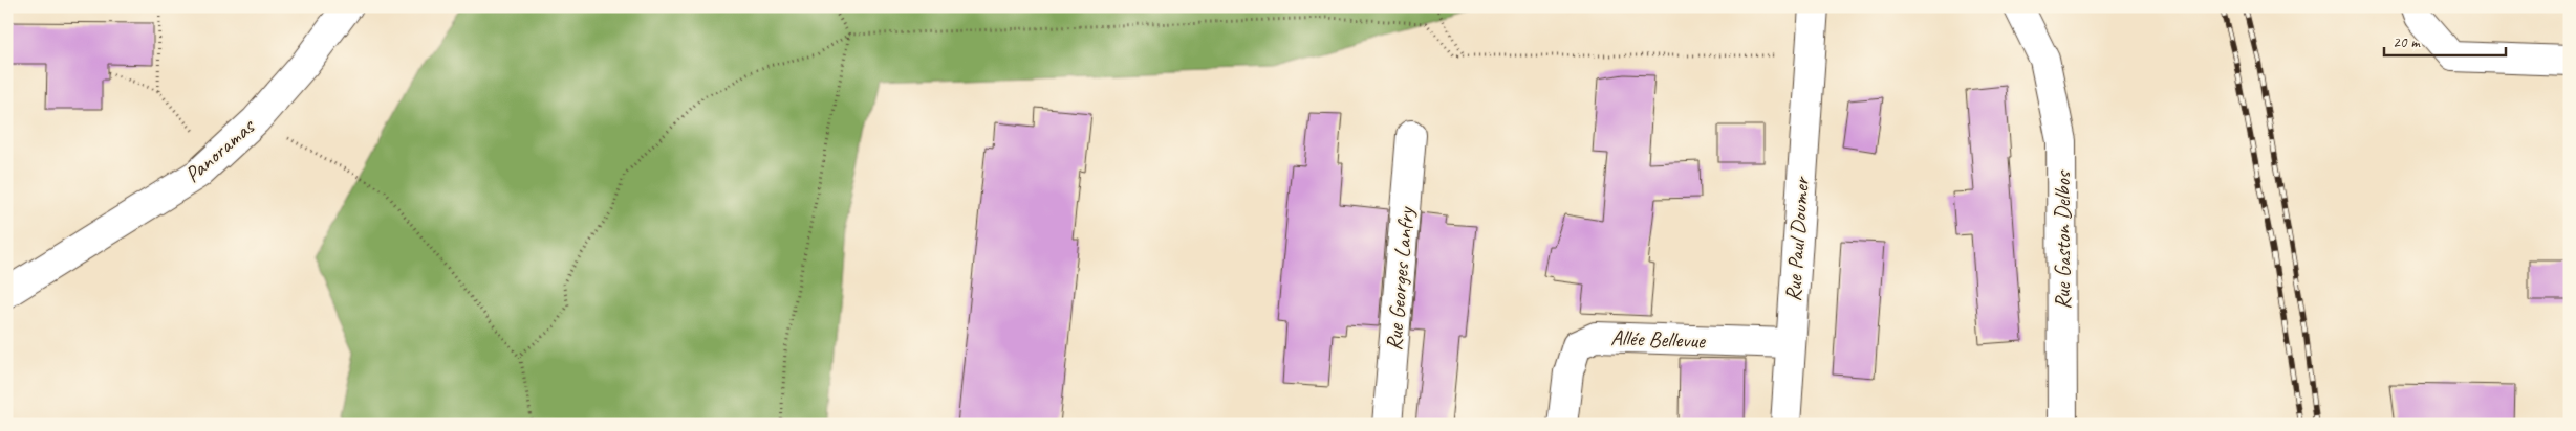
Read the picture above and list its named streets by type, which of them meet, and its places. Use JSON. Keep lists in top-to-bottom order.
{
  "streets": {
    "street": [
      "Panoramas",
      "Rue Paul Doumer",
      "Rue Gaston Delbos",
      "Rue Georges Lanfry",
      "Allée Bellevue"
    ]
  },
  "crossings": [
    ["Rue Paul Doumer", "Allée Bellevue"]
  ],
  "scale_bar": "20 m"
}
